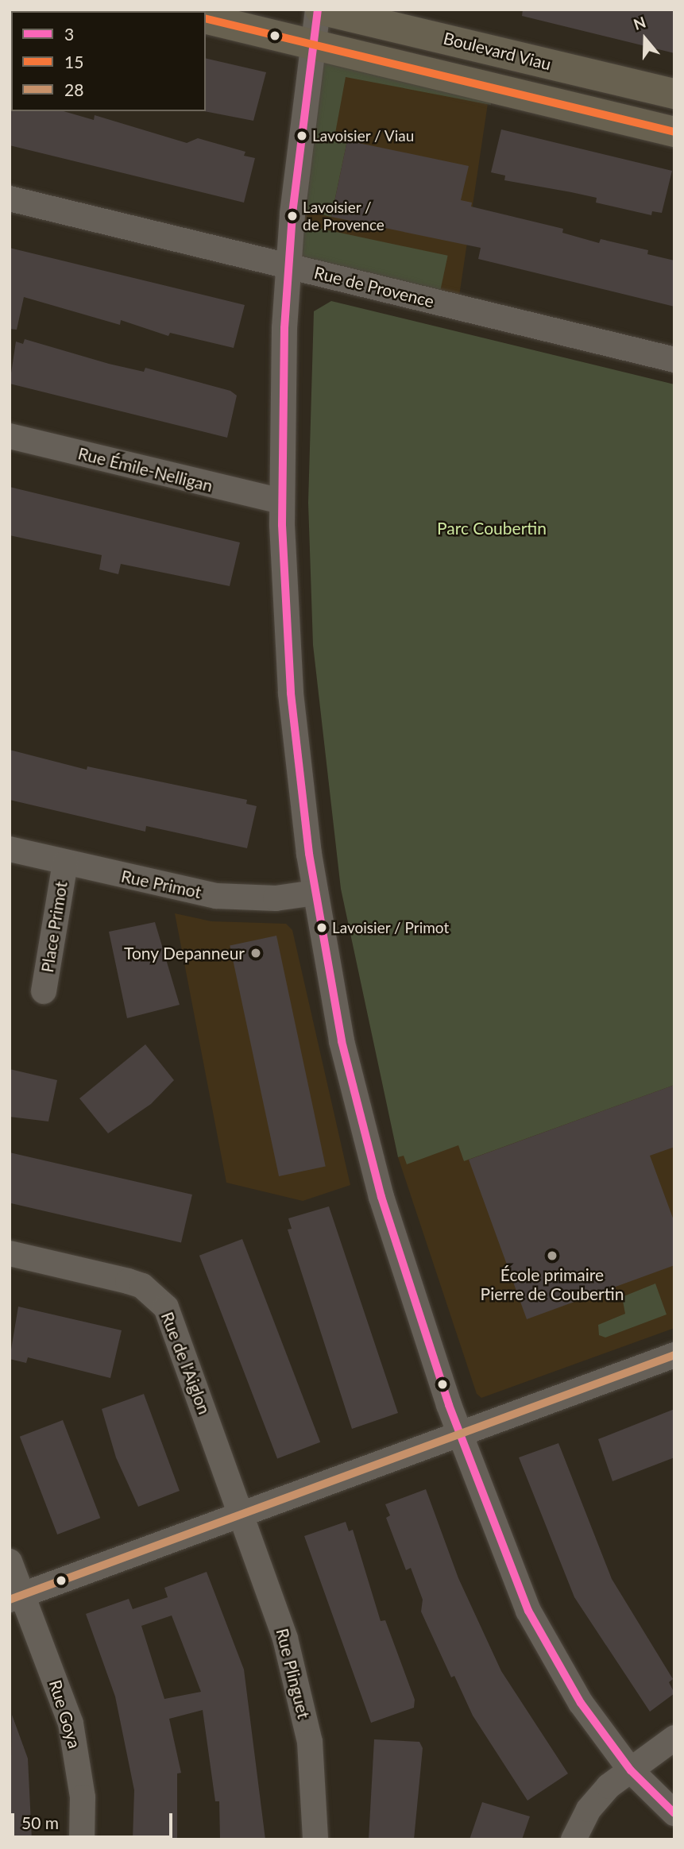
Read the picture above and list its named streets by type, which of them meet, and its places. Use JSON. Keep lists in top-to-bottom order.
{
  "streets": {
    "main road": ["Boulevard Viau"],
    "street": [
      "Rue de Provence",
      "Rue Émile-Nelligan",
      "Rue Primot",
      "Place Primot",
      "Rue de l'Aiglon",
      "Rue Plinguet",
      "Rue Goya"
    ]
  },
  "crossings": [
    ["Rue Primot", "Place Primot"],
    ["Rue de l'Aiglon", "Rue Plinguet"]
  ],
  "parks": ["Parc Coubertin"],
  "places": [
    "Lavoisier / Viau",
    "Lavoisier / de Provence",
    "Lavoisier / Primot",
    "Tony Depanneur",
    "École primaire Pierre de Coubertin"
  ],
  "lines": ["transit line 3", "transit line 15", "transit line 28"],
  "legend": ["3", "15", "28"],
  "scale_bar": "50 m",
  "north": "top"
}
